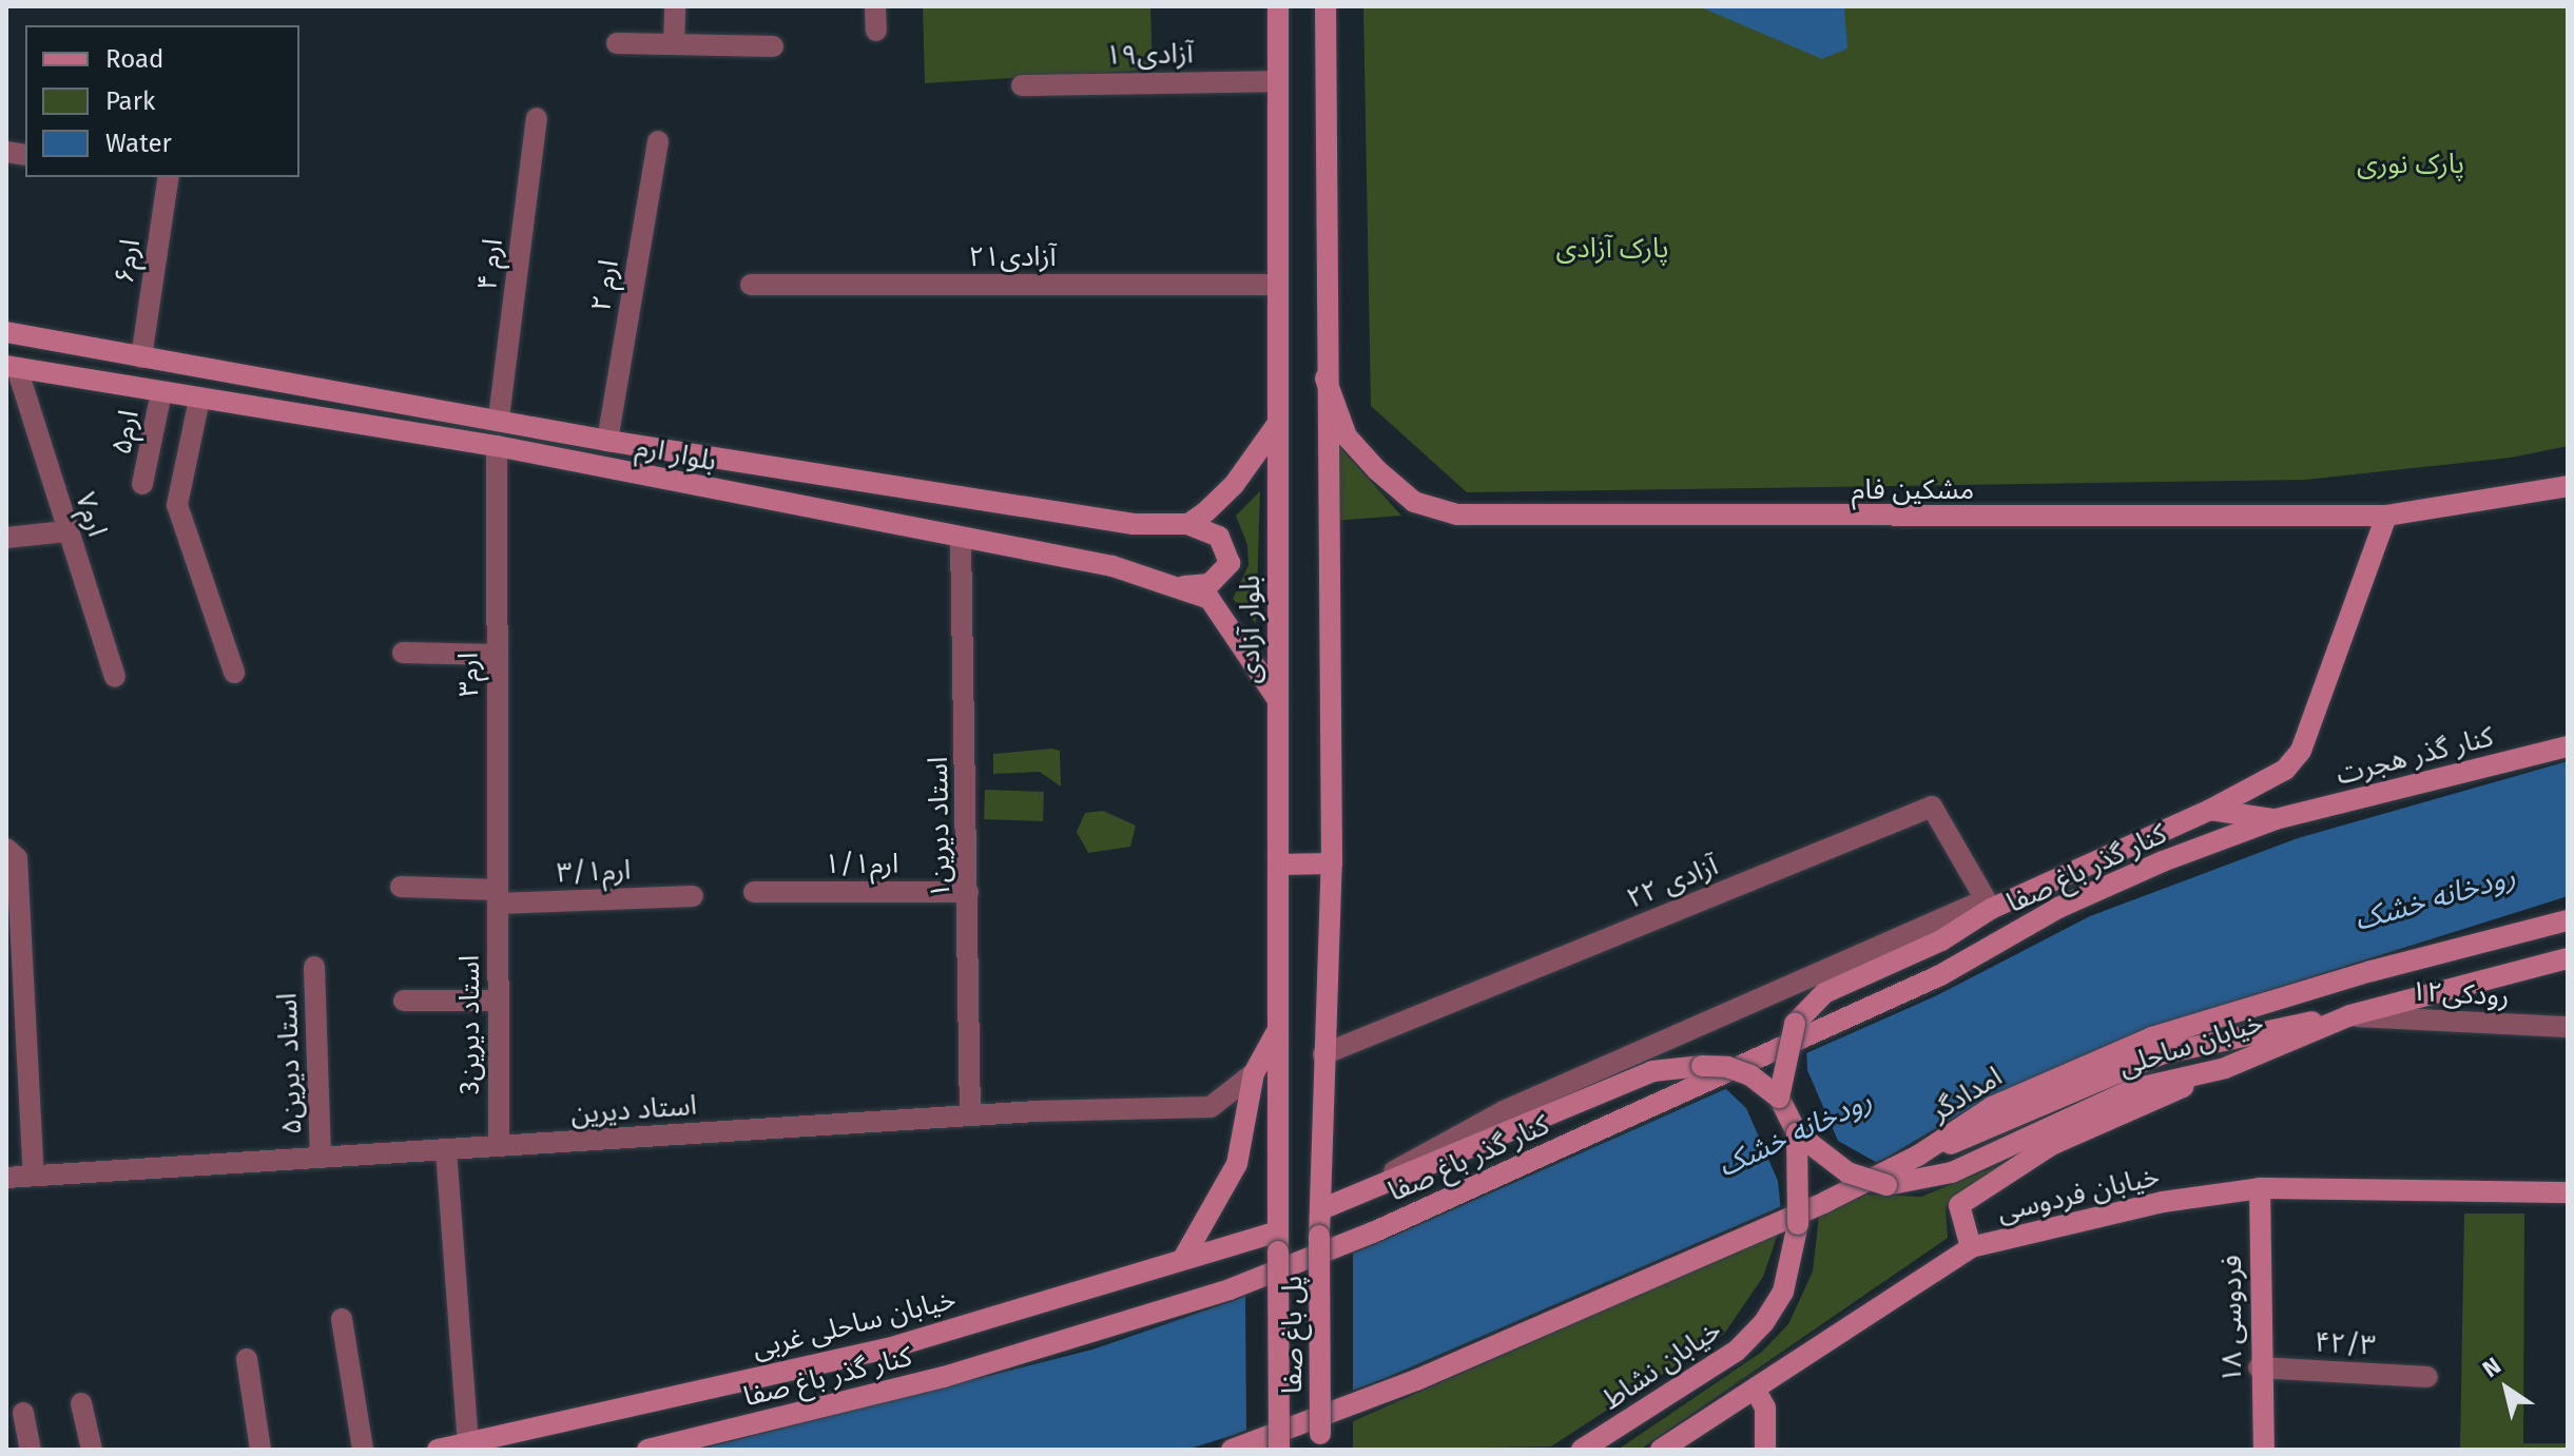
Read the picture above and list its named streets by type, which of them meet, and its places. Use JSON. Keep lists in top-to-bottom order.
{
  "streets": {
    "main road": [
      "بلوار ارم",
      "مشکین فام",
      "بلوار آزادی",
      "کنار گذر هجرت",
      "کنار گذر باغ صفا",
      "خیابان ساحلی",
      "امدادگر",
      "خیابان فردوسی",
      "فردوسی ۱۸",
      "خیابان ساحلی غربی",
      "پل باغ صفا",
      "خیابان نشاط"
    ],
    "street": [
      "آزادی۱۹",
      "آزادی۲۱",
      "ارم۶",
      "ارم ۴",
      "ارم ۲",
      "ارم۵",
      "ارم۷",
      "ارم۳",
      "استاد دیرین۱",
      "۱/۱ارم",
      "۳/۱ارم",
      "آزادی ۲۲",
      "رودکی۱۲",
      "3استاد دیرین",
      "استاد دیرین۵",
      "استاد دیرین",
      "۴۲/۳"
    ]
  },
  "crossings": [
    ["آزادی۱۹", "بلوار آزادی"],
    ["آزادی۲۱", "بلوار آزادی"],
    ["ارم۶", "بلوار ارم"],
    ["ارم ۴", "بلوار ارم"],
    ["ارم ۲", "بلوار ارم"],
    ["ارم۵", "بلوار ارم"],
    ["بلوار ارم", "ارم۷"],
    ["بلوار ارم", "بلوار آزادی"],
    ["بلوار ارم", "ارم۳"],
    ["بلوار ارم", "استاد دیرین۱"],
    ["بلوار آزادی", "خیابان ساحلی غربی"],
    ["بلوار آزادی", "پل باغ صفا"],
    ["ارم۳", "۳/۱ارم"],
    ["ارم۳", "3استاد دیرین"],
    ["کنار گذر هجرت", "کنار گذر باغ صفا"],
    ["استاد دیرین۱", "۱/۱ارم"],
    ["استاد دیرین۱", "استاد دیرین"],
    ["۳/۱ارم", "3استاد دیرین"],
    ["رودکی۱۲", "خیابان ساحلی"],
    ["3استاد دیرین", "استاد دیرین"],
    ["خیابان ساحلی", "خیابان نشاط"],
    ["استاد دیرین۵", "استاد دیرین"],
    ["خیابان فردوسی", "فردوسی ۱۸"],
    ["فردوسی ۱۸", "۴۲/۳"],
    ["خیابان ساحلی غربی", "پل باغ صفا"]
  ],
  "water": ["رودخانه خشک"],
  "parks": ["پارک نوری", "پارک آزادی"],
  "legend": ["Road", "Park", "Water"],
  "north": "top left"
}
